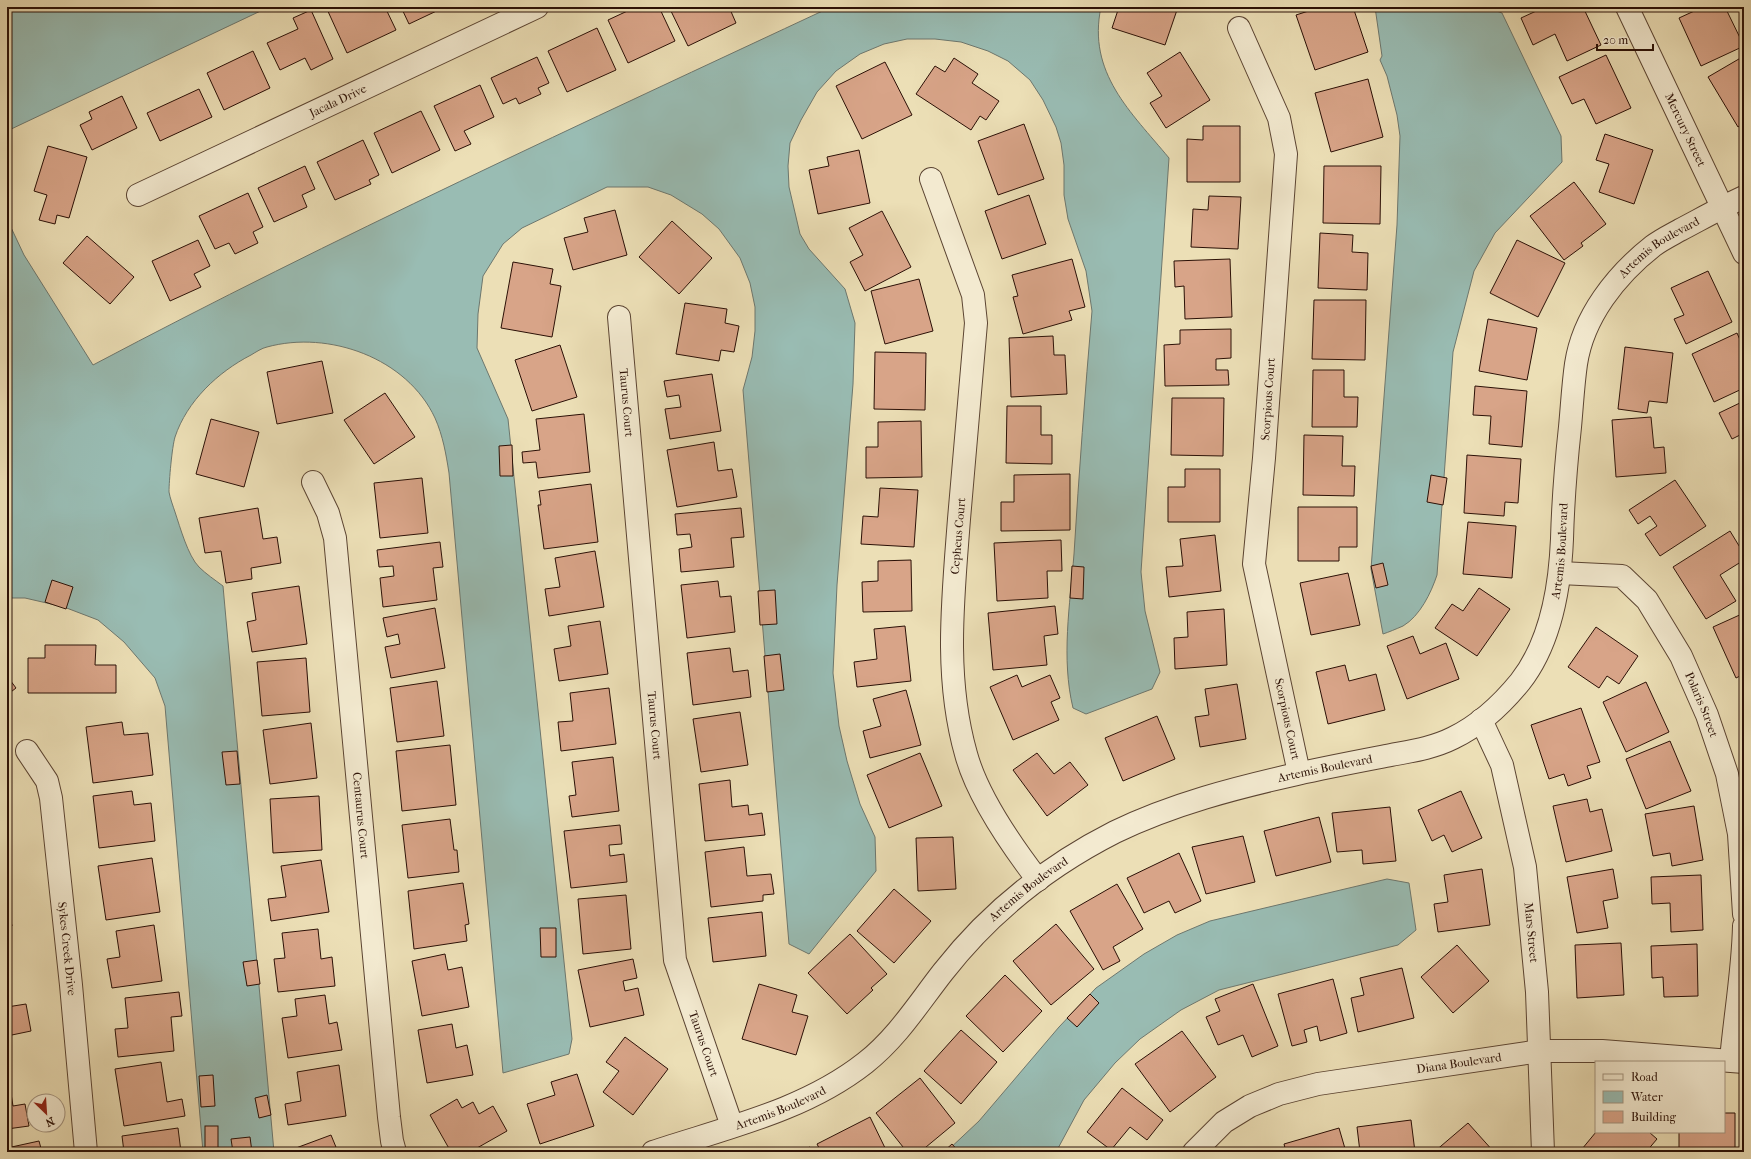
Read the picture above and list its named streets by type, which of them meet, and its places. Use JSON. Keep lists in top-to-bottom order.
{
  "streets": {
    "street": [
      "Jacala Drive",
      "Mercury Street",
      "Artemis Boulevard",
      "Scorpious Court",
      "Taurus Court",
      "Cepheus Court",
      "Polaris Street",
      "Centaurus Court",
      "Mars Street",
      "Sykes Creek Drive",
      "Diana Boulevard"
    ]
  },
  "crossings": [
    ["Mercury Street", "Artemis Boulevard"],
    ["Artemis Boulevard", "Scorpious Court"],
    ["Artemis Boulevard", "Taurus Court"],
    ["Artemis Boulevard", "Cepheus Court"],
    ["Artemis Boulevard", "Polaris Street"],
    ["Artemis Boulevard", "Mars Street"],
    ["Mars Street", "Diana Boulevard"]
  ],
  "legend": ["Road", "Water", "Building"],
  "scale_bar": "20 m",
  "north": "bottom right"
}
